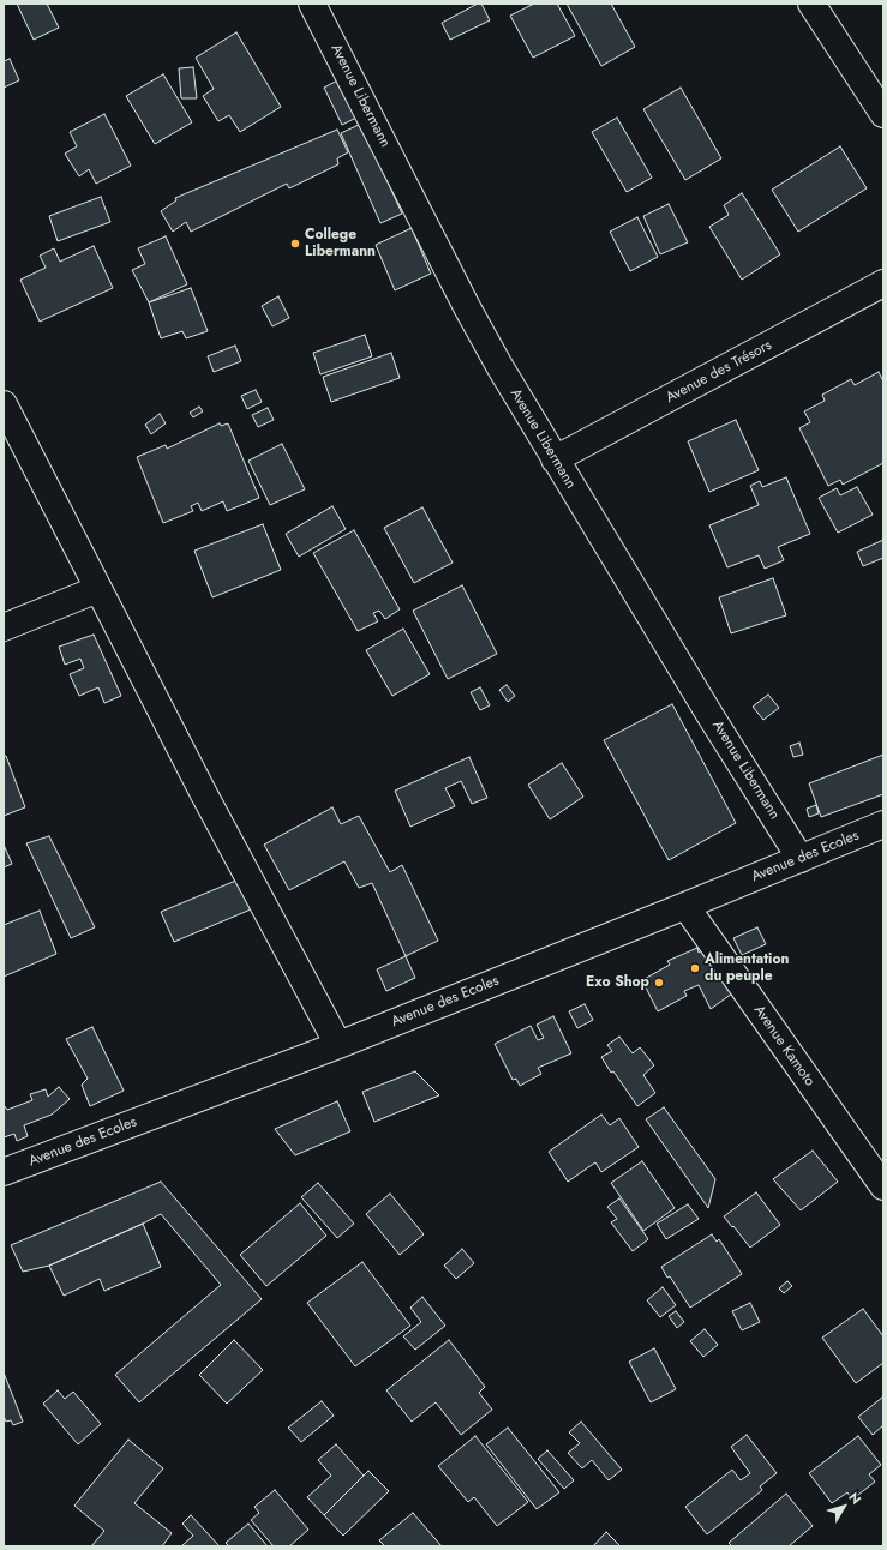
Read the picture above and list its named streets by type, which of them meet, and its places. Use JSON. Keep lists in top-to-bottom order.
{
  "streets": {
    "street": [
      "Avenue Libermann",
      "Avenue des Trésors",
      "Avenue des Ecoles",
      "Avenue Kamoto"
    ]
  },
  "crossings": [
    ["Avenue Libermann", "Avenue des Trésors"],
    ["Avenue Libermann", "Avenue des Ecoles"],
    ["Avenue des Ecoles", "Avenue Kamoto"]
  ],
  "places": ["College Libermann", "Alimentation du peuple", "Exo Shop"],
  "north": "top right"
}
